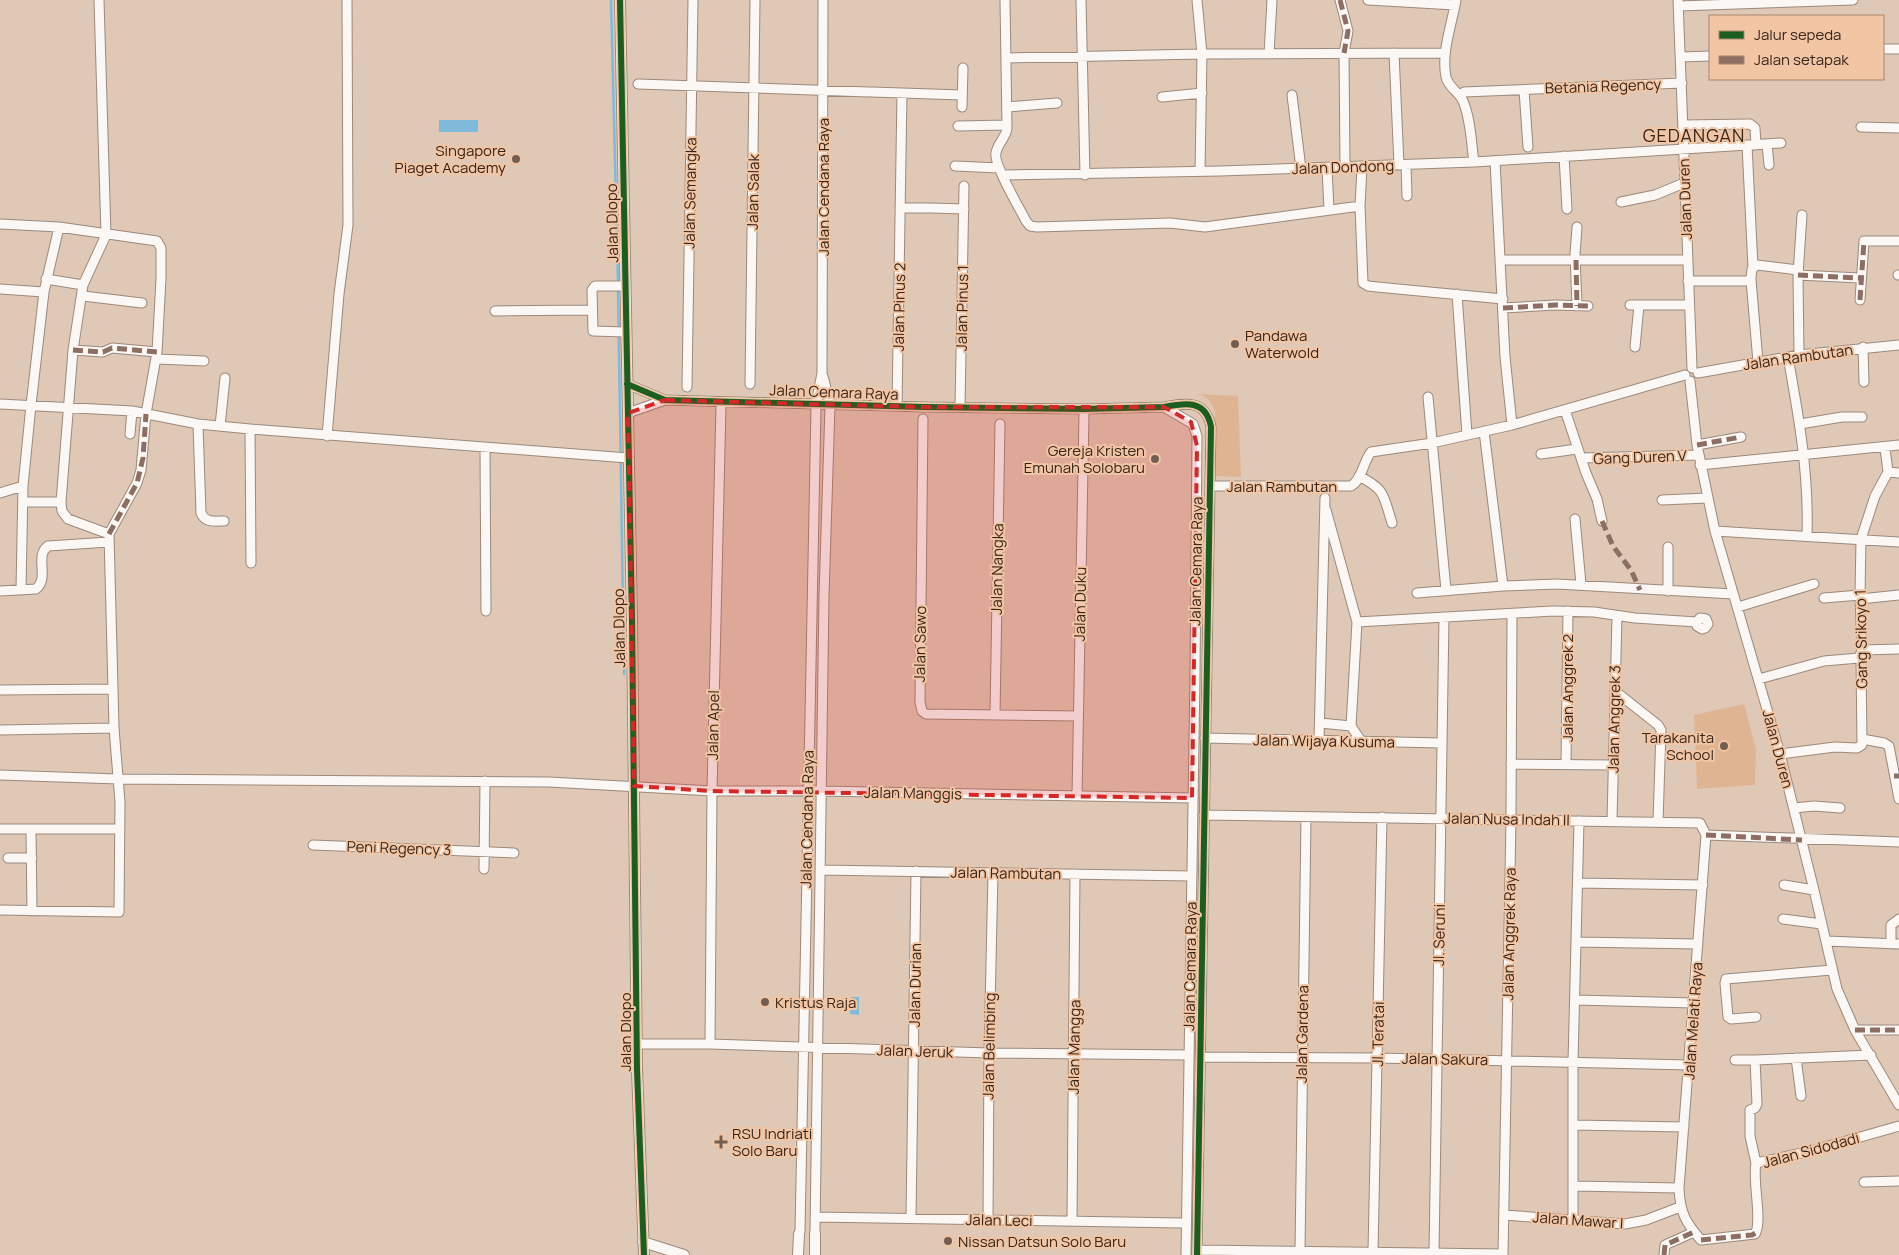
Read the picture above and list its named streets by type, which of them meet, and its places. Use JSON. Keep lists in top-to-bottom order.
{
  "streets": {
    "street": [
      "Betania Regency",
      "Jalan Dondong",
      "Jalan Cendana Raya",
      "Jalan Salak",
      "Jalan Semangka",
      "Jalan Duren",
      "Jalan Dlopo",
      "Jalan Pinus 2",
      "Jalan Pinus 1",
      "Jalan Rambutan",
      "Jalan Cemara Raya",
      "Gang Duren V",
      "Jalan Nangka",
      "Jalan Duku",
      "Gang Srikoyo 1",
      "Jalan Sawo",
      "Jalan Anggrek 2",
      "Jalan Anggrek 3",
      "Jalan Apel",
      "Jalan Wijaya Kusuma",
      "Jalan Manggis",
      "Jalan Nusa Indah II",
      "Peni Regency 3",
      "Jalan Anggrek Raya",
      "Jl. Seruni",
      "Jalan Durian",
      "Jalan Melati Raya",
      "Jalan Gardena",
      "Jl. Teratai",
      "Jalan Belimbing",
      "Jalan Mangga",
      "Jalan Jeruk",
      "Jalan Sakura",
      "Jalan Sidodadi",
      "Jalan Leci",
      "Jalan Mawar I"
    ]
  },
  "crossings": [
    ["Betania Regency", "Jalan Duren"],
    ["Jalan Dondong", "Jalan Duren"],
    ["Jalan Cendana Raya", "Jalan Rambutan"],
    ["Jalan Cendana Raya", "Jalan Cemara Raya"],
    ["Jalan Cendana Raya", "Jalan Manggis"],
    ["Jalan Cendana Raya", "Jalan Jeruk"],
    ["Jalan Cendana Raya", "Jalan Leci"],
    ["Jalan Duren", "Jalan Rambutan"],
    ["Jalan Duren", "Gang Duren V"],
    ["Jalan Dlopo", "Jalan Manggis"],
    ["Jalan Pinus 2", "Jalan Cemara Raya"],
    ["Jalan Pinus 1", "Jalan Cemara Raya"],
    ["Jalan Rambutan", "Jalan Cemara Raya"],
    ["Jalan Rambutan", "Jalan Durian"],
    ["Jalan Rambutan", "Jalan Belimbing"],
    ["Jalan Rambutan", "Jalan Mangga"],
    ["Jalan Cemara Raya", "Jalan Wijaya Kusuma"],
    ["Jalan Cemara Raya", "Jalan Manggis"],
    ["Jalan Cemara Raya", "Jalan Nusa Indah II"],
    ["Jalan Cemara Raya", "Jalan Jeruk"],
    ["Jalan Cemara Raya", "Jalan Sakura"],
    ["Jalan Nangka", "Jalan Sawo"],
    ["Jalan Duku", "Jalan Sawo"],
    ["Jalan Duku", "Jalan Manggis"],
    ["Jalan Anggrek 3", "Jalan Nusa Indah II"],
    ["Jalan Apel", "Jalan Manggis"],
    ["Jalan Apel", "Jalan Jeruk"],
    ["Jalan Wijaya Kusuma", "Jl. Seruni"],
    ["Jalan Nusa Indah II", "Jalan Anggrek Raya"],
    ["Jalan Nusa Indah II", "Jl. Seruni"],
    ["Jalan Nusa Indah II", "Jalan Melati Raya"],
    ["Jalan Nusa Indah II", "Jalan Gardena"],
    ["Jalan Nusa Indah II", "Jl. Teratai"],
    ["Jalan Anggrek Raya", "Jalan Sakura"],
    ["Jalan Anggrek Raya", "Jalan Mawar I"],
    ["Jl. Seruni", "Jalan Sakura"],
    ["Jalan Durian", "Jalan Jeruk"],
    ["Jalan Durian", "Jalan Leci"],
    ["Jalan Melati Raya", "Jalan Sakura"],
    ["Jalan Melati Raya", "Jalan Mawar I"],
    ["Jalan Gardena", "Jalan Sakura"],
    ["Jl. Teratai", "Jalan Sakura"],
    ["Jalan Belimbing", "Jalan Jeruk"],
    ["Jalan Belimbing", "Jalan Leci"],
    ["Jalan Mangga", "Jalan Jeruk"],
    ["Jalan Mangga", "Jalan Leci"]
  ],
  "districts": ["GEDANGAN"],
  "places": {
    "other": [
      "Singapore Piaget Academy",
      "Pandawa Waterwold",
      "Gereja Kristen Emunah Solobaru",
      "Tarakanita School",
      "Kristus Raja",
      "Nissan Datsun Solo Baru"
    ],
    "health": ["RSU Indriati Solo Baru"]
  },
  "legend": ["Jalur sepeda", "Jalan setapak"]
}
